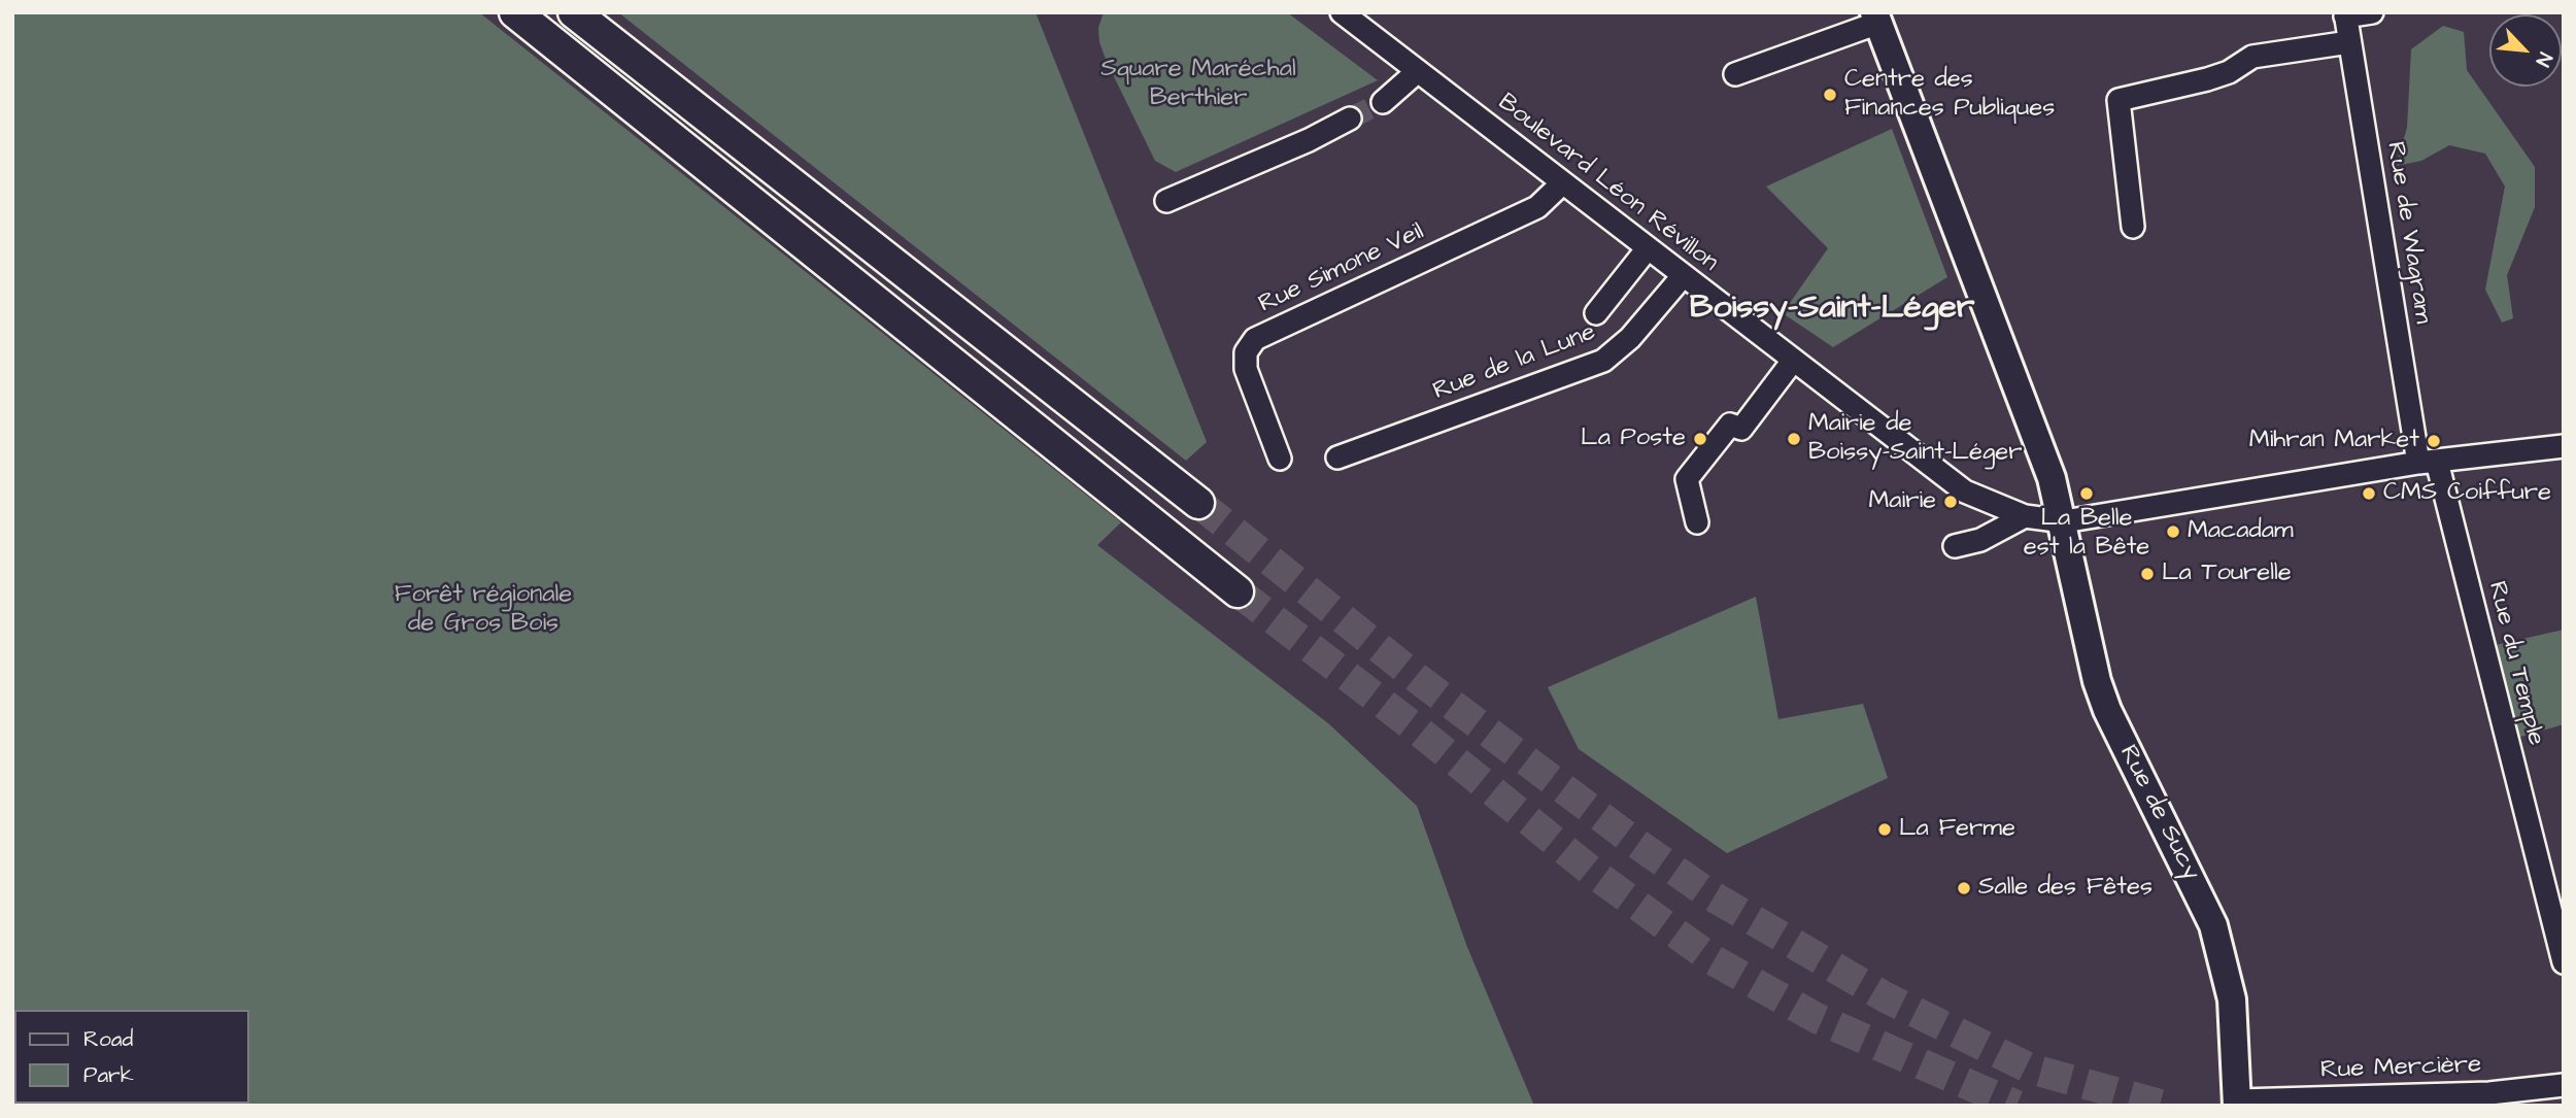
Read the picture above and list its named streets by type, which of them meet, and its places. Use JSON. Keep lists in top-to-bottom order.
{
  "streets": {
    "main road": ["Rue de Sucy"],
    "street": [
      "Boulevard Léon Révillon",
      "Rue de Wagram",
      "Rue Simone Veil",
      "Rue de la Lune",
      "Rue du Temple",
      "Rue Mercière"
    ]
  },
  "crossings": [
    ["Boulevard Léon Révillon", "Rue de Wagram"],
    ["Boulevard Léon Révillon", "Rue Simone Veil"],
    ["Boulevard Léon Révillon", "Rue de la Lune"],
    ["Boulevard Léon Révillon", "Rue du Temple"],
    ["Boulevard Léon Révillon", "Rue de Sucy"],
    ["Rue de Wagram", "Rue du Temple"],
    ["Rue de Sucy", "Rue Mercière"]
  ],
  "districts": ["Boissy-Saint-Léger"],
  "parks": ["Square Maréchal Berthier", "Forêt régionale de Gros Bois"],
  "places": [
    "Centre des Finances Publiques",
    "La Poste",
    "Mairie de Boissy-Saint-Léger",
    "Mihran Market",
    "La Belle est la Bête",
    "CMS Coiffure",
    "Mairie",
    "Macadam",
    "La Tourelle",
    "La Ferme",
    "Salle des Fêtes"
  ],
  "legend": ["Road", "Park"],
  "north": "bottom right"
}
